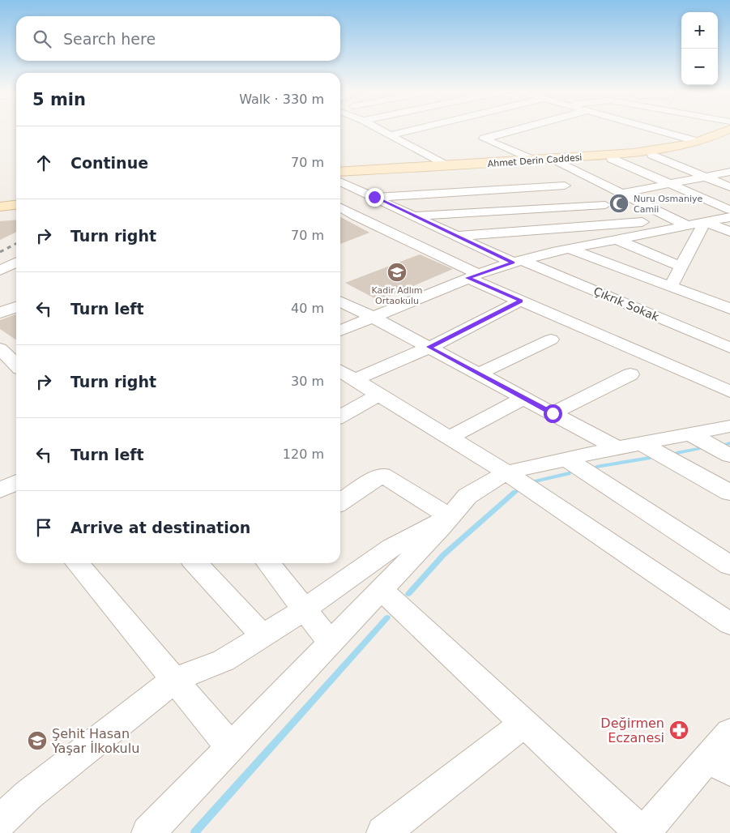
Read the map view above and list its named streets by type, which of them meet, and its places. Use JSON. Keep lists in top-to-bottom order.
{
  "streets": {
    "main road": ["Ahmet Derin Caddesi"],
    "street": ["Çıkrık Sokak"]
  },
  "places": {
    "mosque": ["Nuru Osmaniye Camii"],
    "school or university": ["Kadir Adlım Ortaokulu", "Şehit Hasan Yaşar İlkokulu"],
    "pharmacy": ["Değirmen Eczanesi"]
  },
  "page": {
    "map_buttons": ["+", "−"],
    "search": "Search here",
    "heading": ["5 min", "Walk · 330 m"],
    "list": [
      ["Continue", "70 m"],
      ["Turn right", "70 m"],
      ["Turn left", "40 m"],
      ["Turn right", "30 m"],
      ["Turn left", "120 m"],
      "Arrive at destination"
    ]
  }
}
